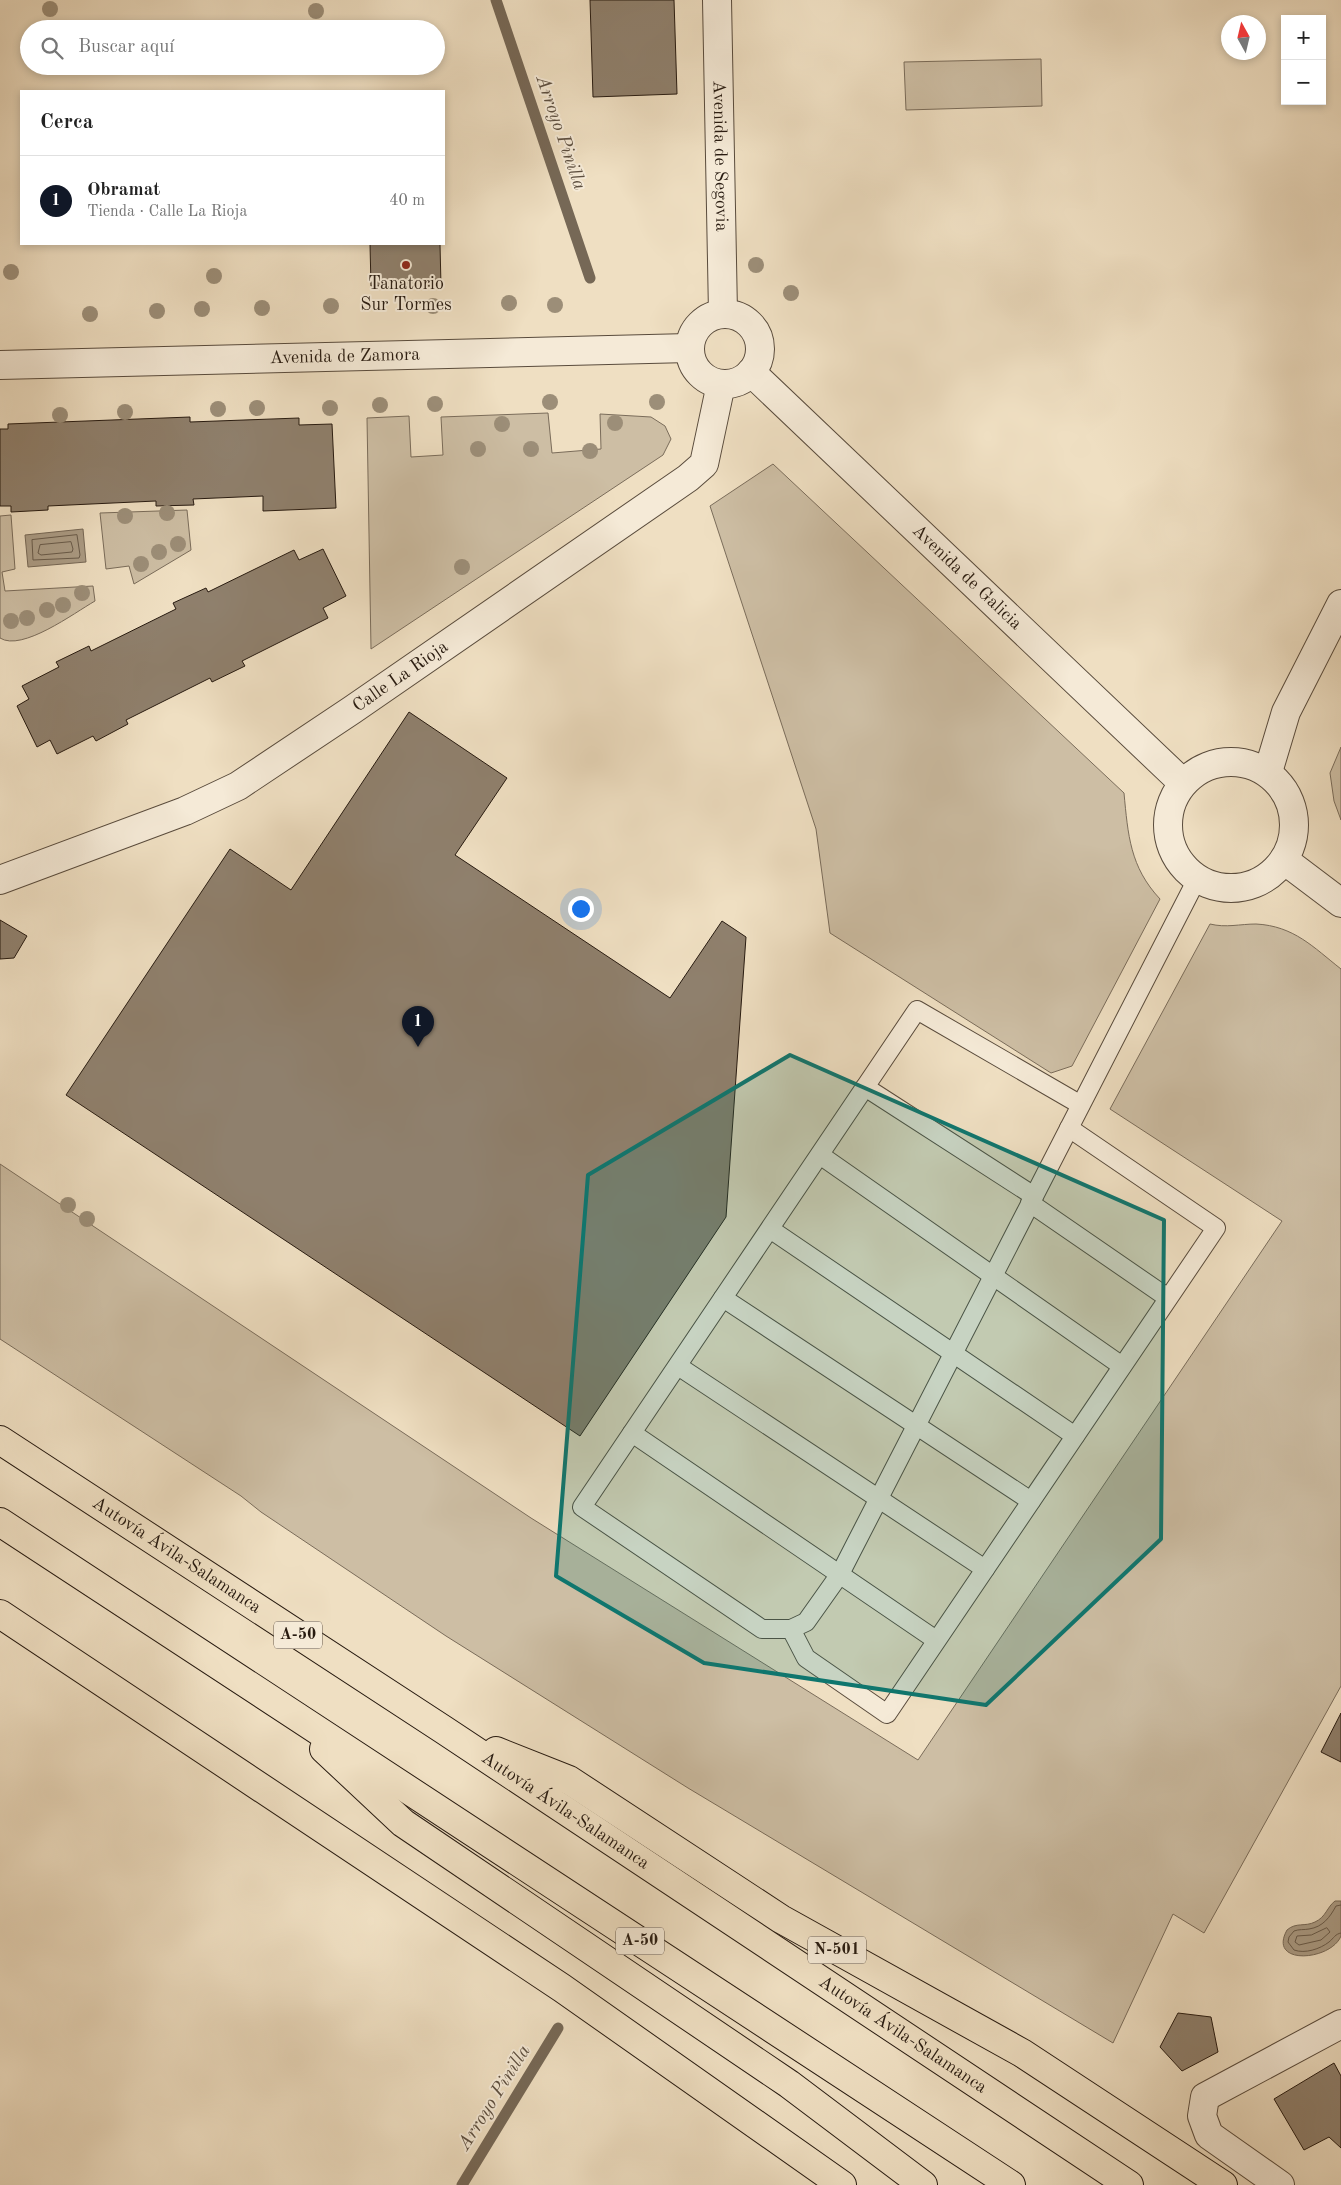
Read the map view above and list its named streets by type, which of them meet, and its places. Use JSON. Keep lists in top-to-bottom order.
{
  "streets": {
    "highway": ["Autovía Ávila-Salamanca", "A-50", "N-501"],
    "street": [
      "Avenida de Segovia",
      "Avenida de Zamora",
      "Avenida de Galicia",
      "Calle La Rioja"
    ]
  },
  "crossings": [
    ["Avenida de Segovia", "Avenida de Zamora"],
    ["Avenida de Segovia", "Avenida de Galicia"],
    ["Avenida de Segovia", "Calle La Rioja"],
    ["Avenida de Zamora", "Avenida de Galicia"],
    ["Avenida de Zamora", "Calle La Rioja"],
    ["Avenida de Galicia", "Calle La Rioja"],
    ["Autovía Ávila-Salamanca", "N-501"]
  ],
  "water": ["Arroyo Pinilla"],
  "places": ["Tanatorio Sur Tormes"],
  "north": "top",
  "page": {
    "map_buttons": ["+", "−"],
    "search": "Buscar aquí",
    "heading": "Cerca",
    "list": [
      {
        "mark": "1",
        "name": "Obramat",
        "note": "Tienda · Calle La Rioja",
        "value": "40 m"
      }
    ],
    "pins": "1"
  }
}
